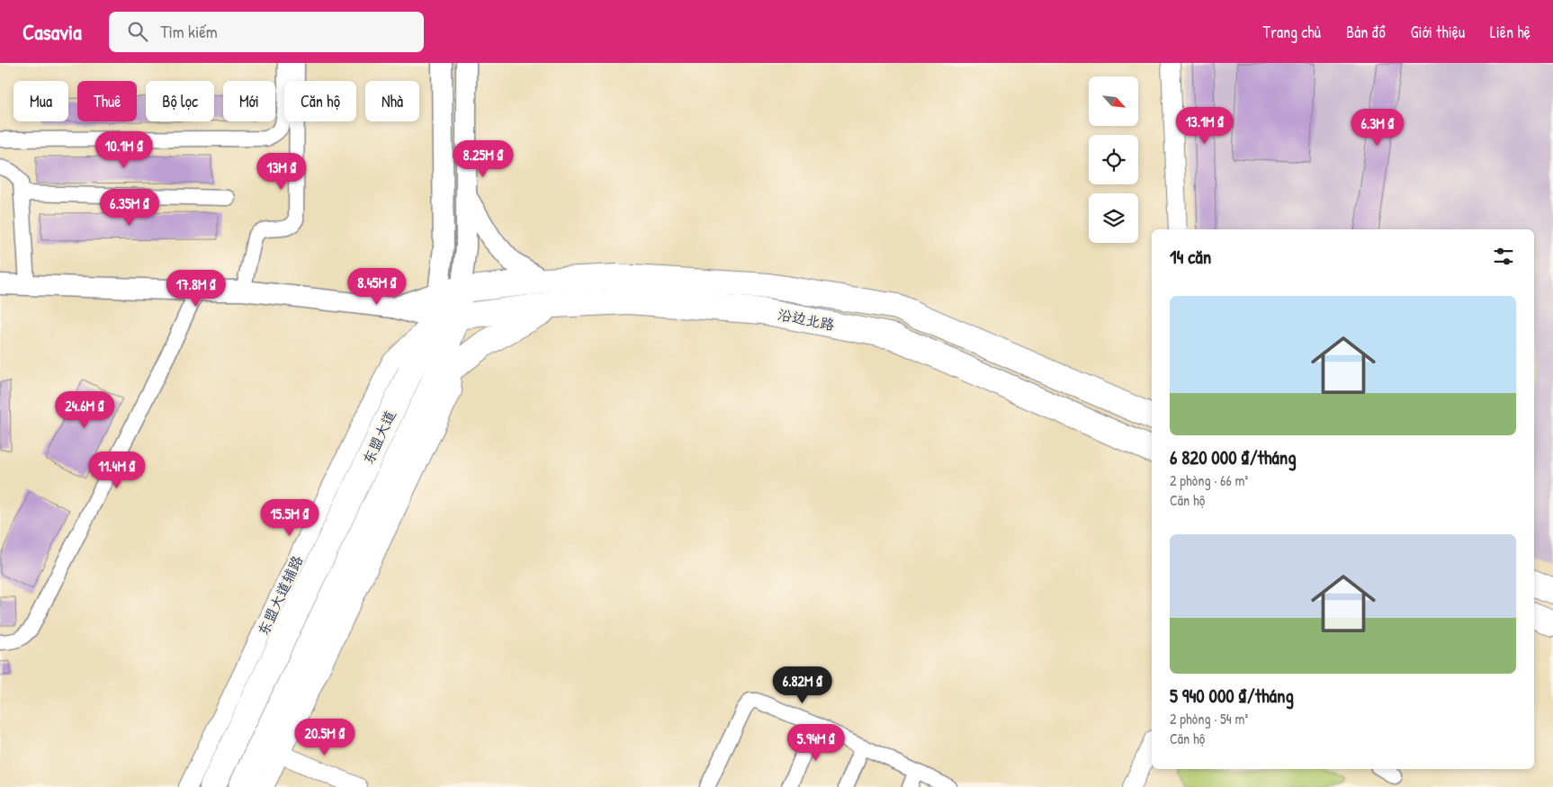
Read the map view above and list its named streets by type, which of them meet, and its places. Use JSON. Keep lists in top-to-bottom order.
{
  "streets": {
    "highway": ["沿边北路", "东盟大道"],
    "street": ["东盟大道辅路"]
  },
  "crossings": [
    ["沿边北路", "东盟大道"],
    ["沿边北路", "东盟大道辅路"],
    ["东盟大道", "东盟大道辅路"]
  ],
  "north": "bottom right",
  "page": {
    "header": "Casavia",
    "search": "Tìm kiếm",
    "nav": [
      "Trang chủ",
      "Bản đồ",
      "Giới thiệu",
      "Liên hệ"
    ],
    "chip": [
      "Mua",
      "Thuê",
      "Bộ lọc",
      "Mới",
      "Căn hộ",
      "Nhà"
    ],
    "price": [
      "13.1M ₫",
      "6.3M ₫",
      "10.1M ₫",
      "8.25M ₫",
      "13M ₫",
      "6.35M ₫",
      "8.45M ₫",
      "17.8M ₫",
      "24.6M ₫",
      "11.4M ₫",
      "15.5M ₫",
      "6.82M ₫",
      "20.5M ₫",
      "5.94M ₫"
    ],
    "heading": "14 căn",
    "list": [
      {
        "name": "6 820 000 ₫/tháng",
        "note": "2 phòng · 66 m² · Căn hộ"
      },
      {
        "name": "5 940 000 ₫/tháng",
        "note": "2 phòng · 54 m² · Căn hộ"
      }
    ]
  }
}
